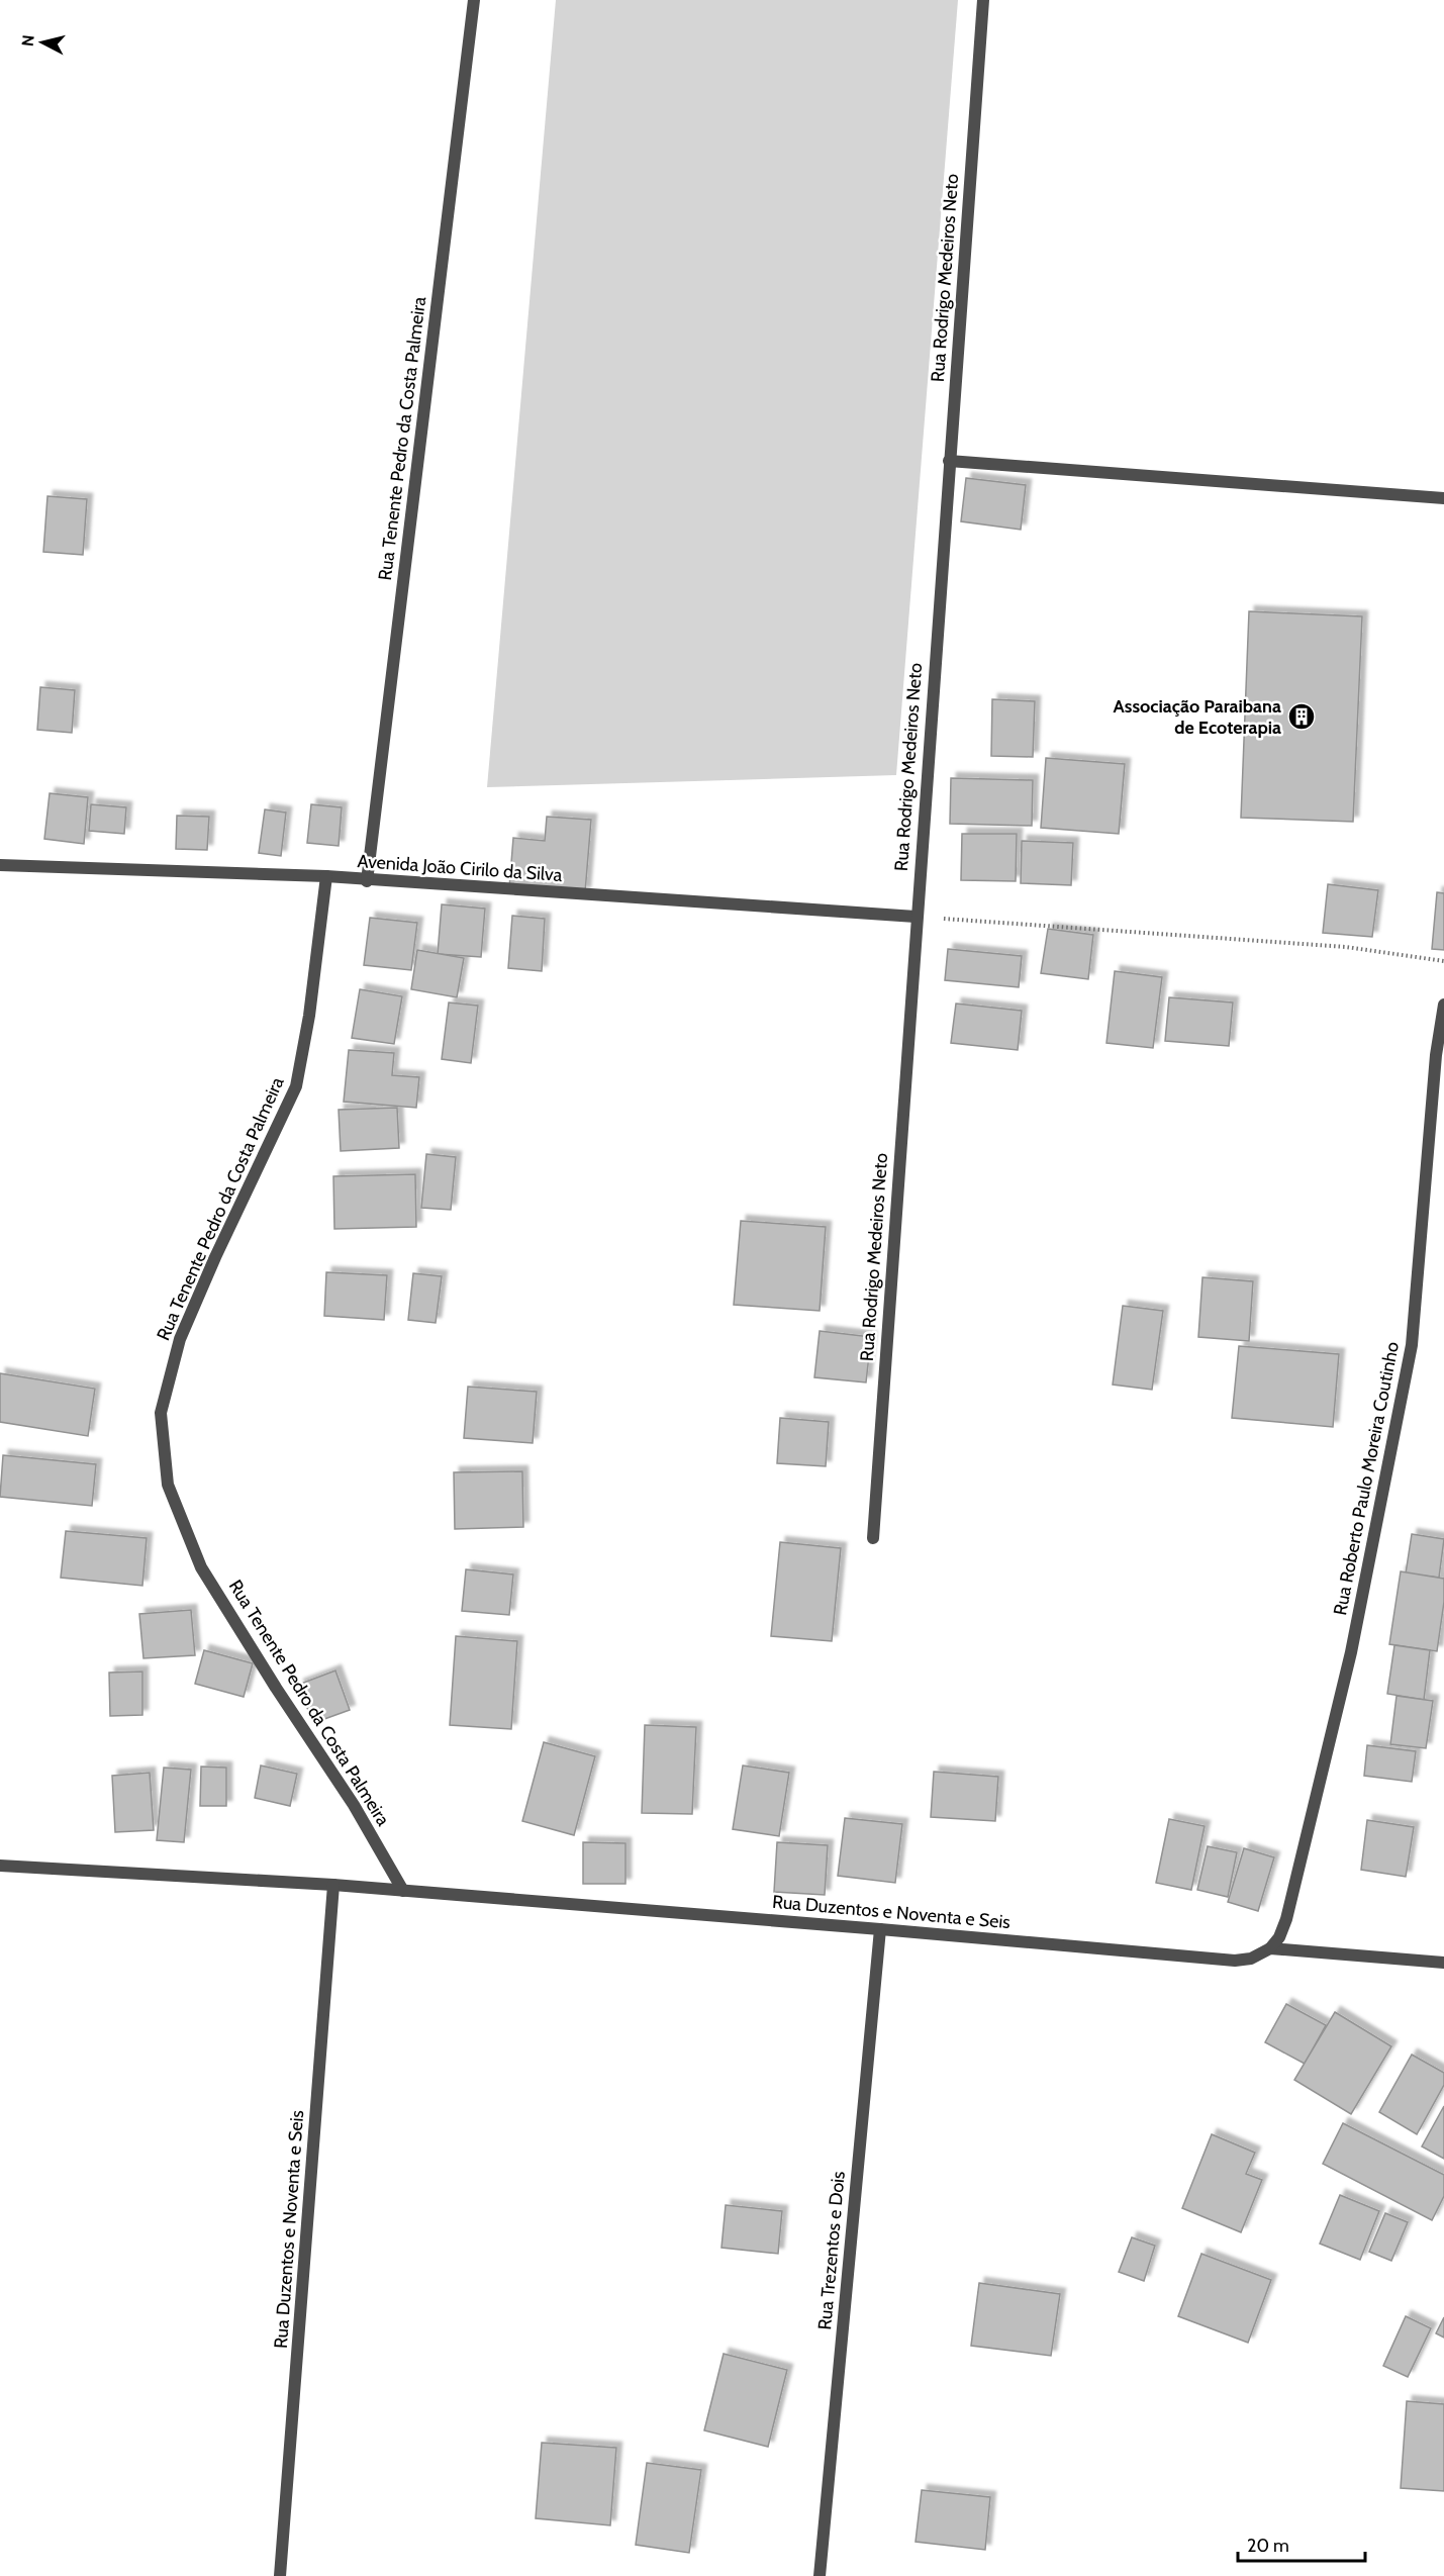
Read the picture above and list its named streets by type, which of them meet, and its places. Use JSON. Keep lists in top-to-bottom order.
{
  "streets": {
    "street": [
      "Rua Rodrigo Medeiros Neto",
      "Rua Tenente Pedro da Costa Palmeira",
      "Avenida João Cirilo da Silva",
      "Rua Roberto Paulo Moreira Coutinho",
      "Rua Duzentos e Noventa e Seis",
      "Rua Trezentos e Dois"
    ]
  },
  "crossings": [
    ["Rua Rodrigo Medeiros Neto", "Avenida João Cirilo da Silva"],
    ["Rua Tenente Pedro da Costa Palmeira", "Avenida João Cirilo da Silva"],
    ["Rua Tenente Pedro da Costa Palmeira", "Rua Duzentos e Noventa e Seis"],
    ["Rua Roberto Paulo Moreira Coutinho", "Rua Duzentos e Noventa e Seis"],
    ["Rua Duzentos e Noventa e Seis", "Rua Trezentos e Dois"]
  ],
  "places": {
    "building": ["Associação Paraibana de Ecoterapia"]
  },
  "scale_bar": "20 m",
  "north": "left"
}
